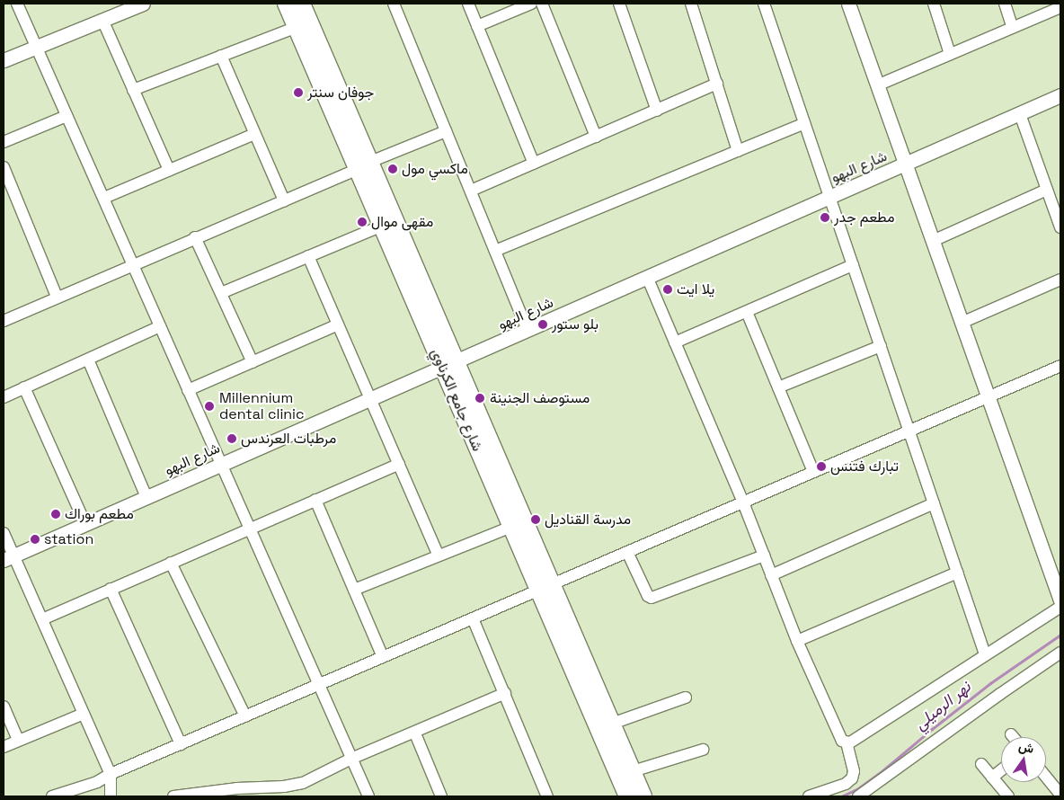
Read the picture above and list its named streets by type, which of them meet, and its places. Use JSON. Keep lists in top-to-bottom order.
{
  "streets": {
    "main road": ["شارع جامع الكرناوي"],
    "street": ["شارع البهو"]
  },
  "crossings": [
    ["شارع البهو", "شارع جامع الكرناوي"]
  ],
  "water": ["نهر الرميلي"],
  "places": [
    "جوفان سنتر",
    "ماكسي مول",
    "مطعم جدر",
    "مقهى موال",
    "يلا ايت",
    "بلو ستور",
    "مستوصف الجنينة",
    "Millennium dental clinic",
    "مرطبات العرندس",
    "تبارك فتنس",
    "مطعم بوراك",
    "مدرسة القناديل",
    "station"
  ],
  "north": "top"
}
